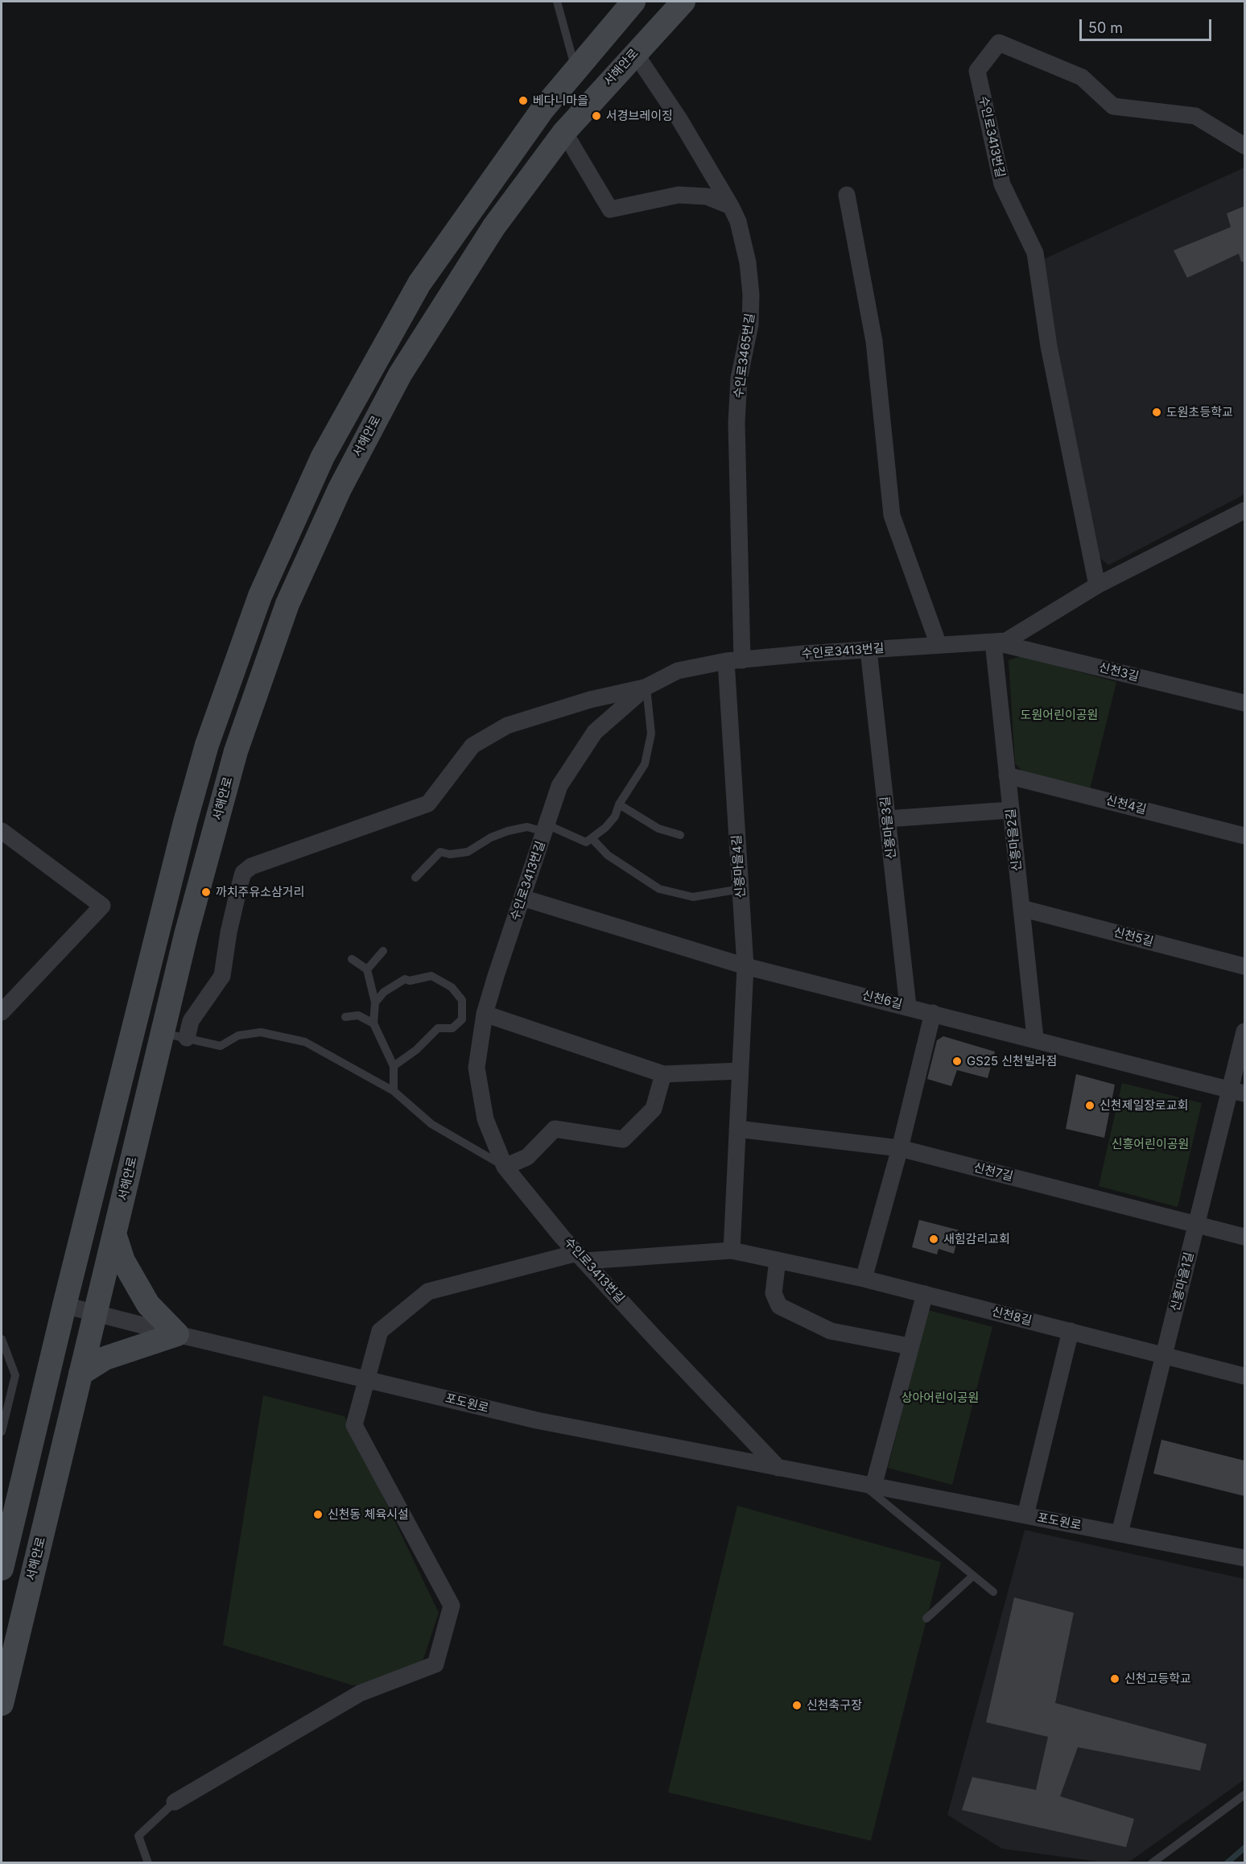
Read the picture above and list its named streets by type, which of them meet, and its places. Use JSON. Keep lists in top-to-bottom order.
{
  "streets": {
    "main road": ["서해안로"],
    "street": [
      "수인로3413번길",
      "수인로3465번길",
      "신천3길",
      "신천4길",
      "신흥마을3길",
      "신흥마을2길",
      "신흥마을4길",
      "신천5길",
      "신천6길",
      "신천7길",
      "신흥마을1길",
      "신천8길",
      "포도원로"
    ]
  },
  "crossings": [
    ["서해안로", "수인로3465번길"],
    ["서해안로", "포도원로"],
    ["수인로3413번길", "수인로3465번길"],
    ["수인로3413번길", "신천3길"],
    ["수인로3413번길", "신흥마을3길"],
    ["수인로3413번길", "신흥마을2길"],
    ["수인로3413번길", "신흥마을4길"],
    ["수인로3413번길", "신천6길"],
    ["수인로3413번길", "신천8길"],
    ["수인로3413번길", "포도원로"],
    ["수인로3465번길", "신흥마을4길"],
    ["신천3길", "신흥마을2길"],
    ["신천4길", "신흥마을2길"],
    ["신흥마을3길", "신천6길"],
    ["신흥마을2길", "신천5길"],
    ["신흥마을2길", "신천6길"],
    ["신흥마을4길", "신천6길"],
    ["신흥마을4길", "신천7길"],
    ["신흥마을4길", "신천8길"],
    ["신천6길", "신흥마을1길"],
    ["신천7길", "신흥마을1길"],
    ["신흥마을1길", "신천8길"],
    ["신흥마을1길", "포도원로"]
  ],
  "parks": ["도원어린이공원", "신흥어린이공원", "상아어린이공원"],
  "places": [
    "베다니마을",
    "서경브레이징",
    "도원초등학교",
    "까치주유소삼거리",
    "GS25 신천빌라점",
    "신천제일장로교회",
    "새힘감리교회",
    "신천동 체육시설",
    "신천고등학교",
    "신천축구장"
  ],
  "scale_bar": "50 m"
}
